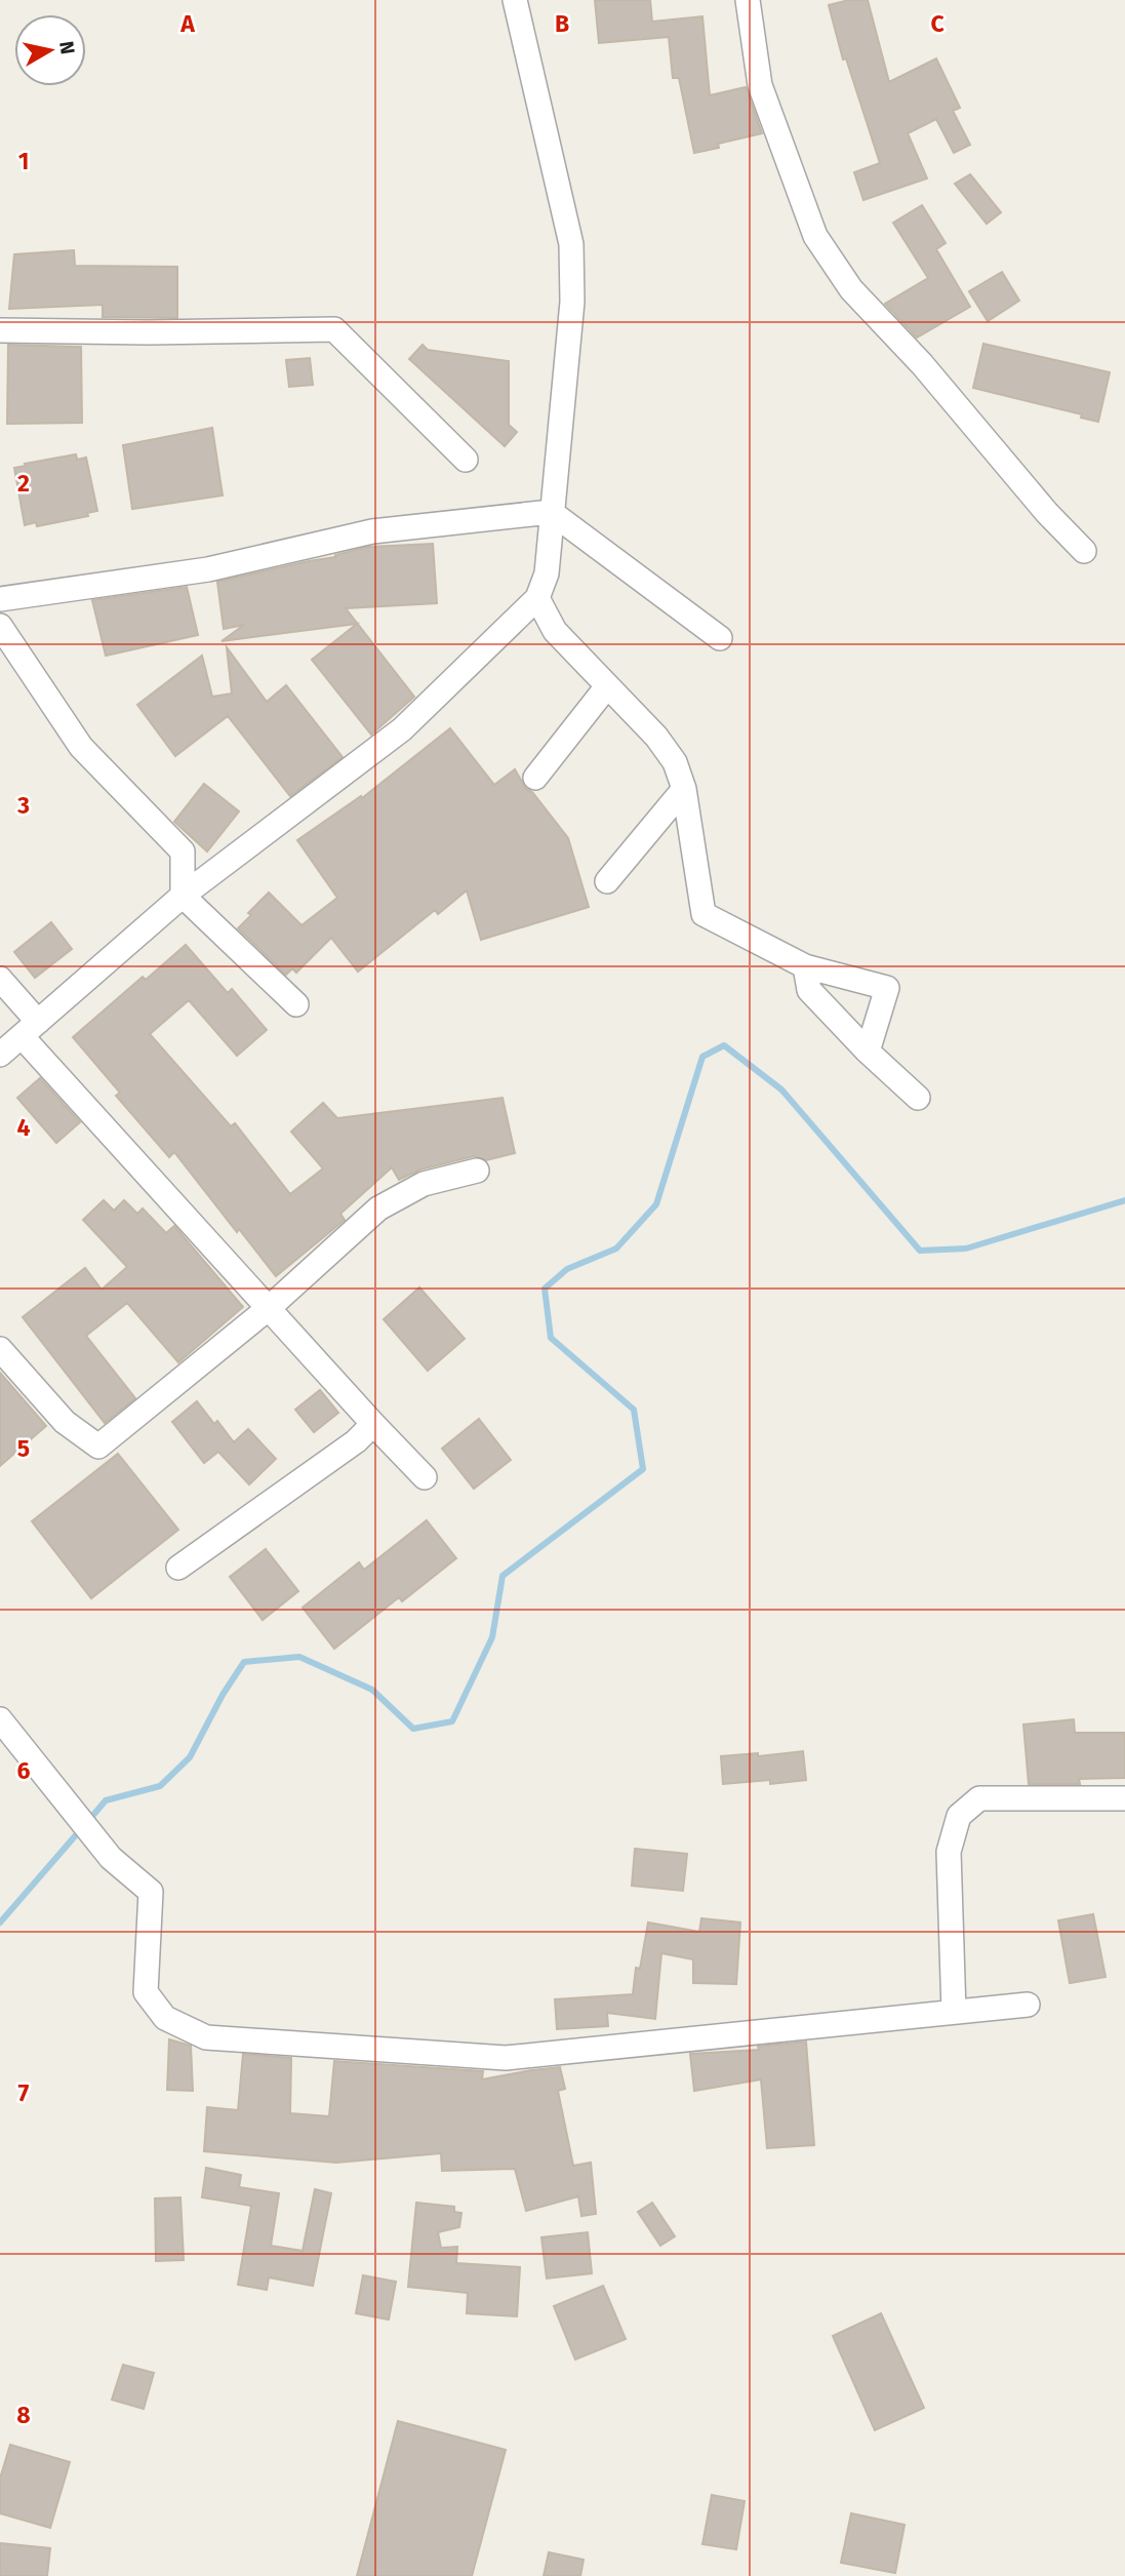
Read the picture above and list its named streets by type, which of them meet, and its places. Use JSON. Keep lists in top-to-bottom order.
{
  "north": "right",
  "grid": {
    "columns": ["A", "B", "C"],
    "rows": [
      "1",
      "2",
      "3",
      "4",
      "5",
      "6",
      "7",
      "8"
    ]
  }
}
